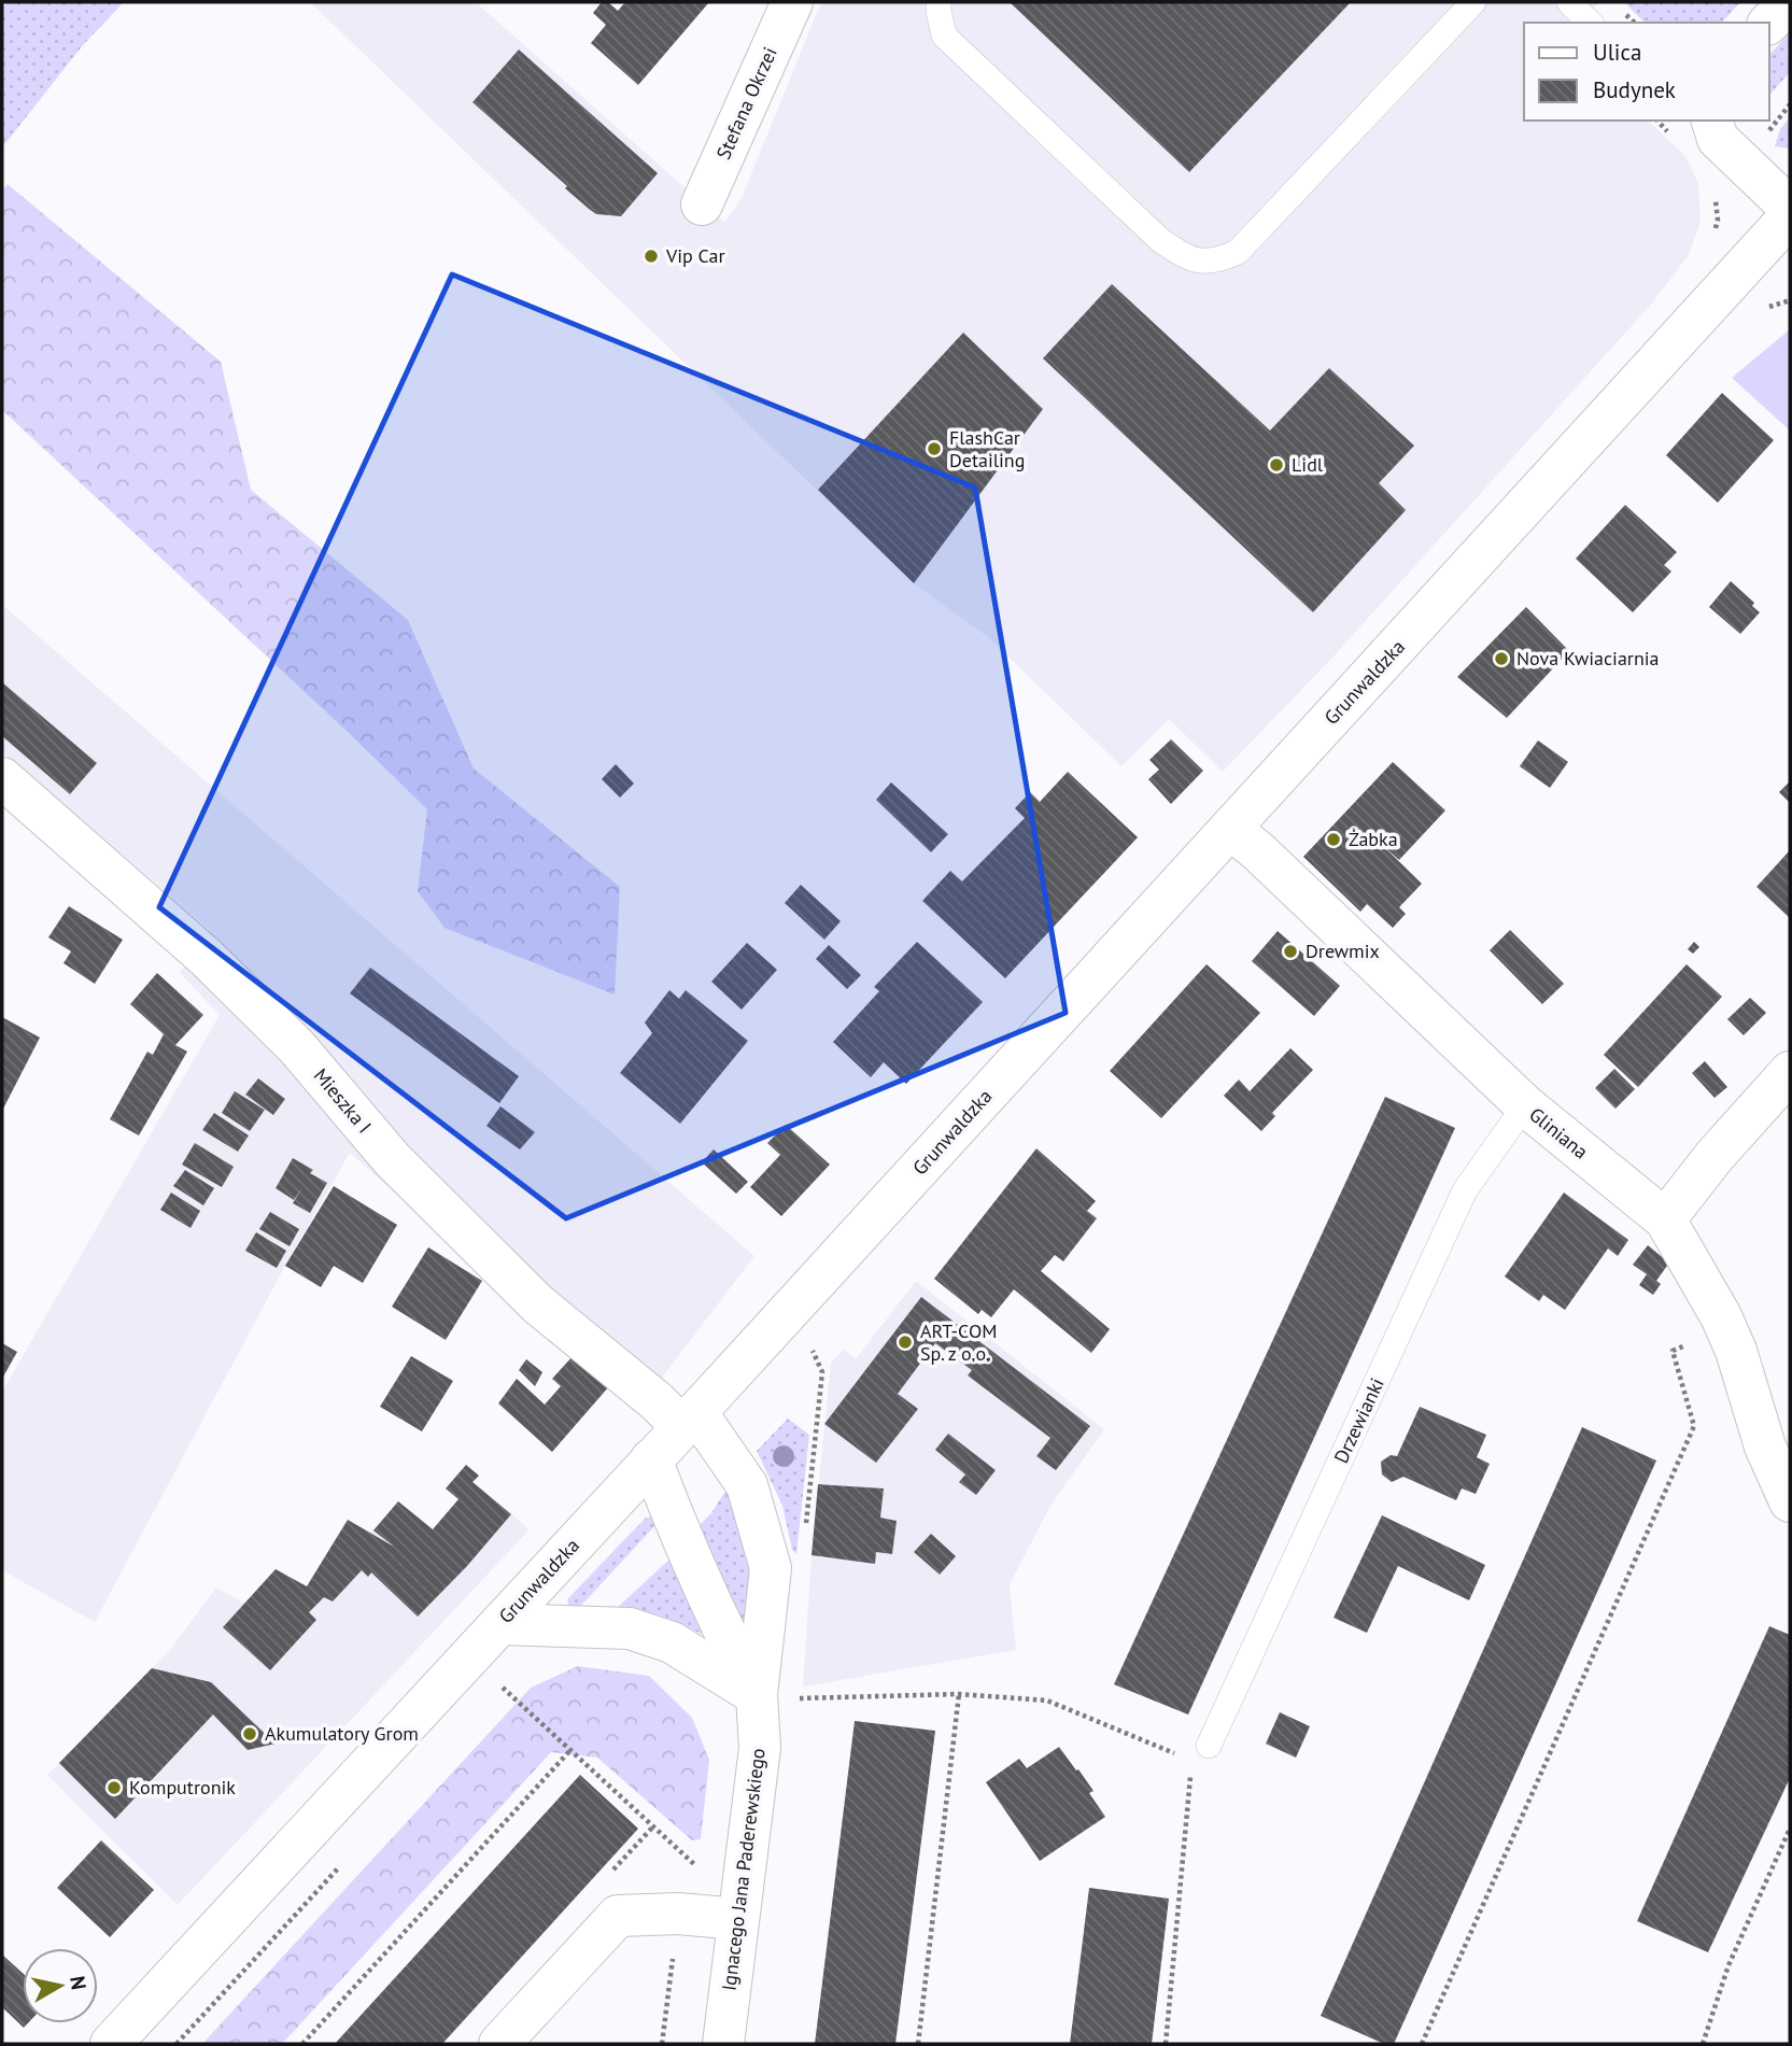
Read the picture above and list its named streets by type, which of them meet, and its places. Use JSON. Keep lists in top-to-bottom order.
{
  "streets": {
    "street": [
      "Stefana Okrzei",
      "Grunwaldzka",
      "Mieszka I",
      "Gliniana",
      "Ignacego Jana Paderewskiego"
    ],
    "lane": ["Drzewianki"]
  },
  "crossings": [
    ["Grunwaldzka", "Mieszka I"],
    ["Grunwaldzka", "Gliniana"],
    ["Grunwaldzka", "Ignacego Jana Paderewskiego"],
    ["Mieszka I", "Ignacego Jana Paderewskiego"],
    ["Gliniana", "Drzewianki"]
  ],
  "places": [
    "Vip Car",
    "FlashCar Detailing",
    "Lidl",
    "Nova Kwiaciarnia",
    "Żabka",
    "Drewmix",
    "ART-COM Sp. z o.o.",
    "Akumulatory Grom",
    "Komputronik"
  ],
  "legend": ["Ulica", "Budynek"],
  "north": "right"
}
